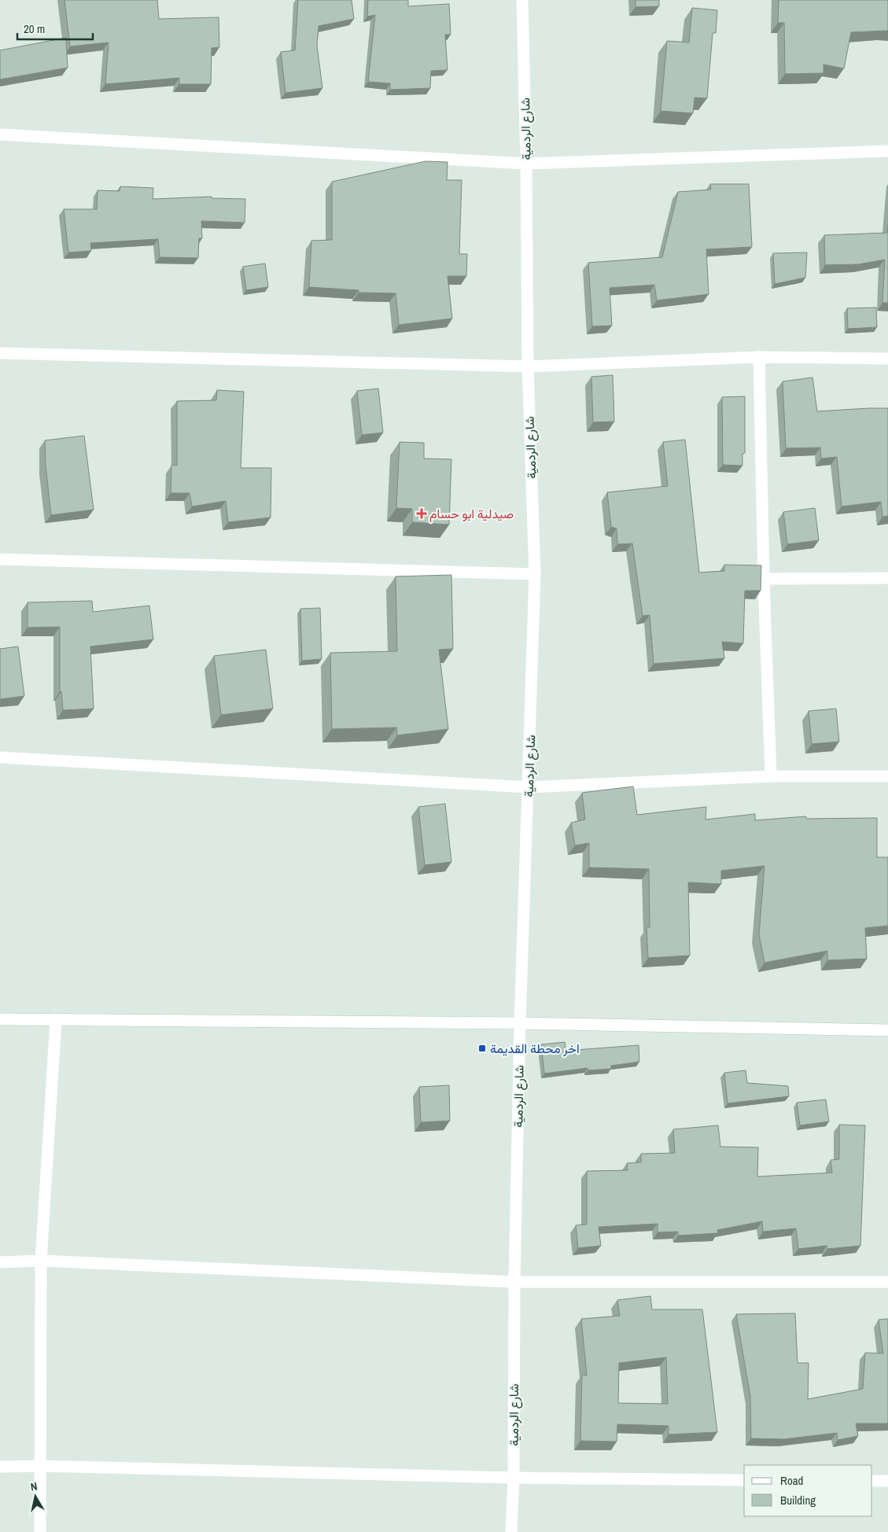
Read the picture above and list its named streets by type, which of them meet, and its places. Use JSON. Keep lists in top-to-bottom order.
{
  "streets": {
    "street": ["شارع الردمية"]
  },
  "places": {
    "health": ["صيدلية ابو حسام"],
    "transit": ["اخر محطة القديمة"]
  },
  "legend": ["Road", "Building"],
  "scale_bar": "20 m",
  "north": "top"
}
